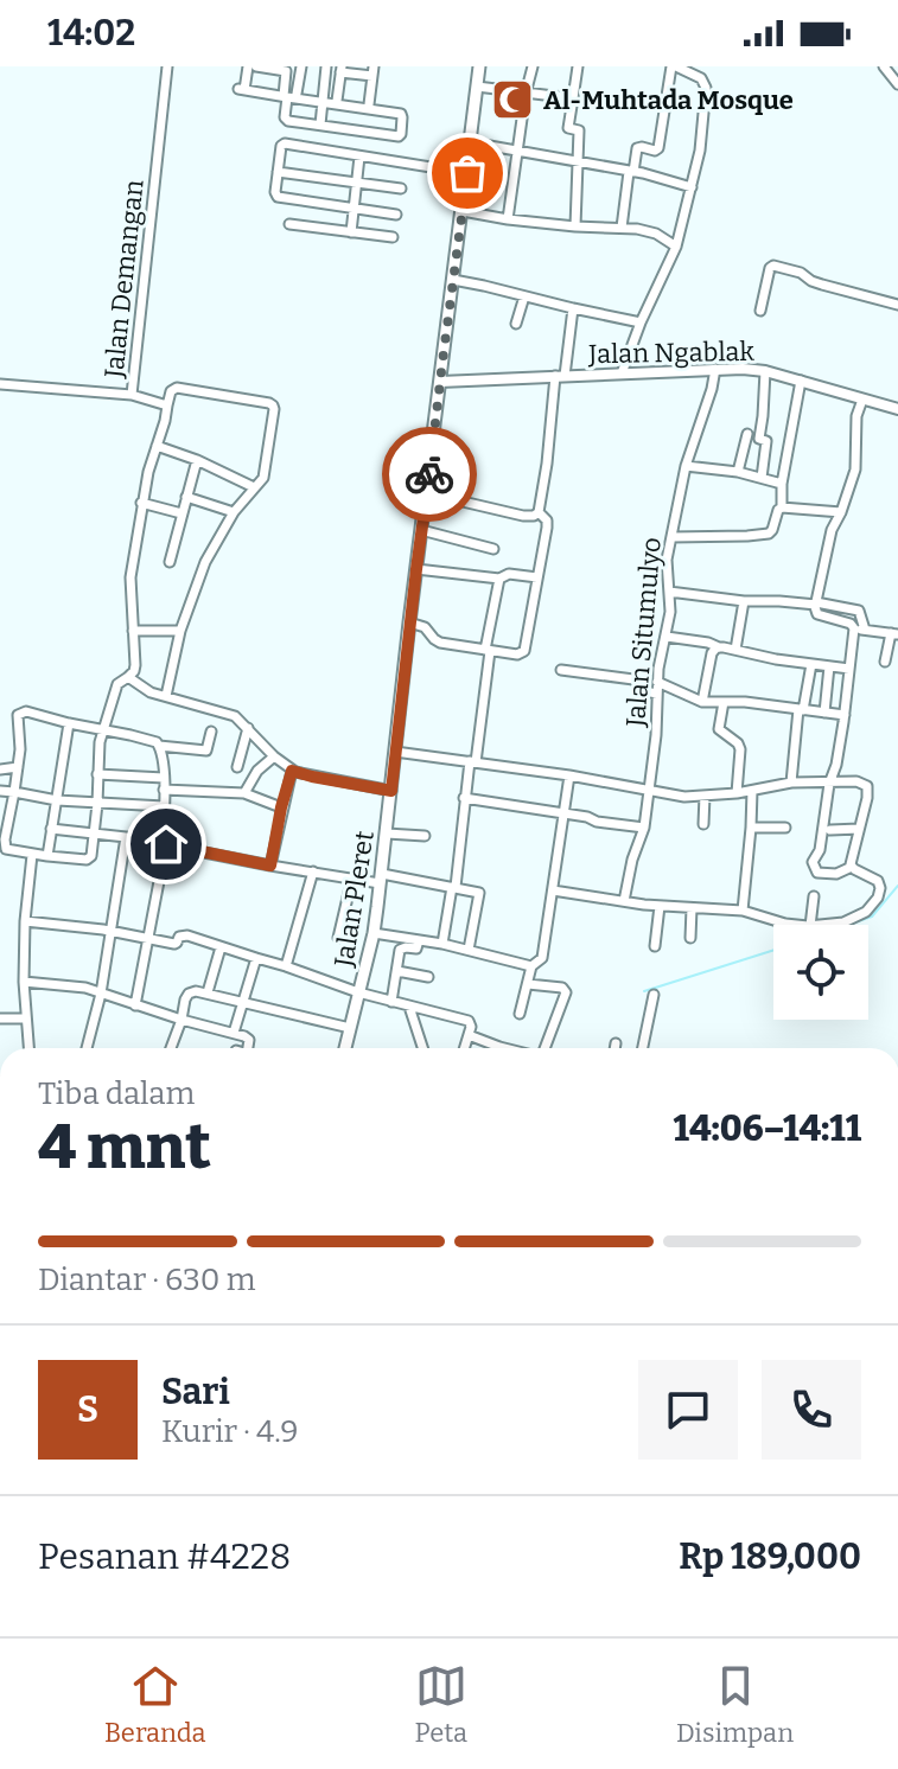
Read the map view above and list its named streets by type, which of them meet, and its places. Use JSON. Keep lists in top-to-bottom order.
{
  "streets": {
    "main road": ["Jalan Pleret"],
    "street": ["Jalan Demangan", "Jalan Ngablak", "Jalan Situmulyo"]
  },
  "crossings": [
    ["Jalan Ngablak", "Jalan Situmulyo"],
    ["Jalan Ngablak", "Jalan Pleret"]
  ],
  "places": {
    "mosque": ["Al-Muhtada Mosque"]
  },
  "page": {
    "status": "14:02",
    "heading": ["4 mnt", "Tiba dalam", "14:06–14:11"],
    "panel": [
      "Sari",
      "Kurir · 4.9",
      "Pesanan #4228",
      "Rp 189,000"
    ],
    "bar": "Diantar · 630 m",
    "round": "S",
    "tabs": ["Beranda", "Peta", "Disimpan"]
  }
}
